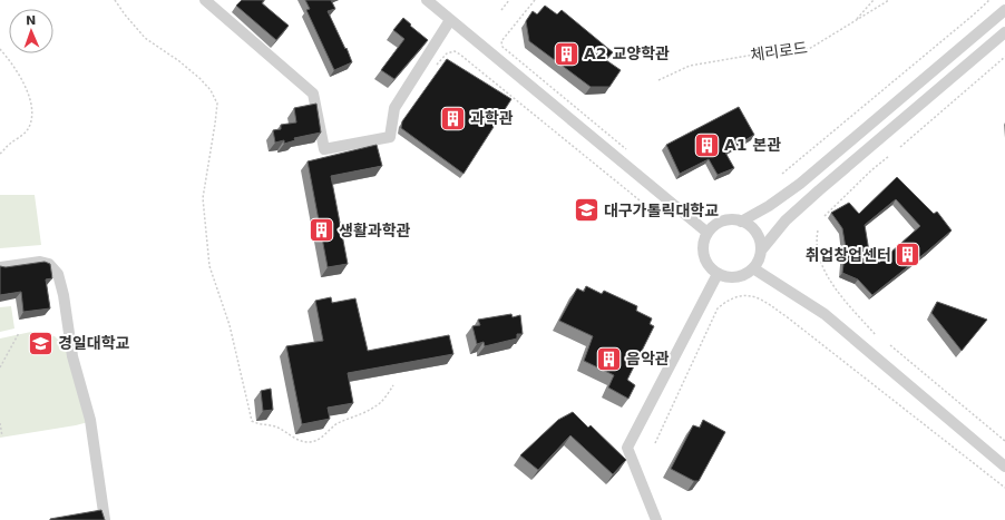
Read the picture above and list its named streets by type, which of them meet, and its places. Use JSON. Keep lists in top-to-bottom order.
{
  "streets": {
    "path": ["체리로드"]
  },
  "places": {
    "building": [
      "A2 교양학관",
      "과학관",
      "A1 본관",
      "생활과학관",
      "취업창업센터",
      "음악관"
    ],
    "school or university": ["대구가톨릭대학교", "경일대학교"]
  },
  "north": "top"
}
